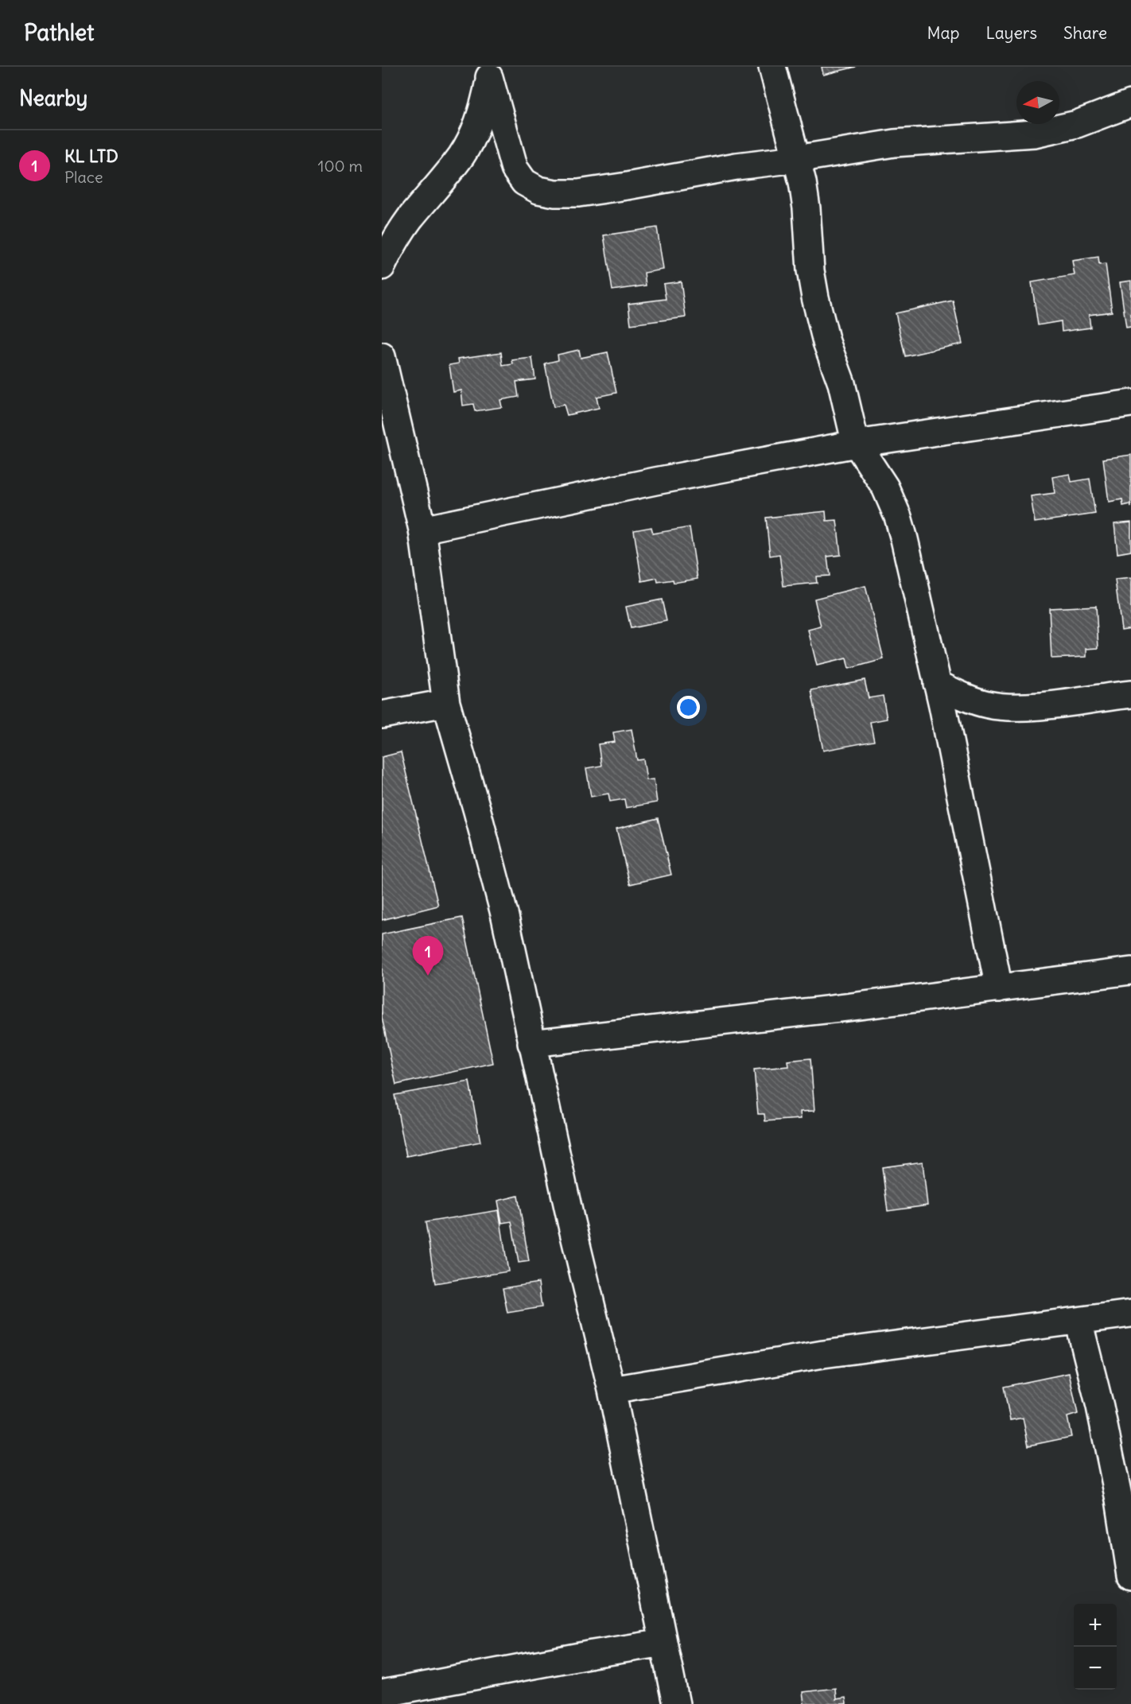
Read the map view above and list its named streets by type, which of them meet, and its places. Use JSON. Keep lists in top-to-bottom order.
{
  "north": "left",
  "page": {
    "header": "Pathlet",
    "nav": ["Map", "Layers", "Share"],
    "heading": "Nearby",
    "list": [
      {
        "mark": "1",
        "name": "KL LTD",
        "note": "Place",
        "value": "100 m"
      }
    ],
    "pins": "1",
    "map_buttons": ["+", "−"]
  }
}
